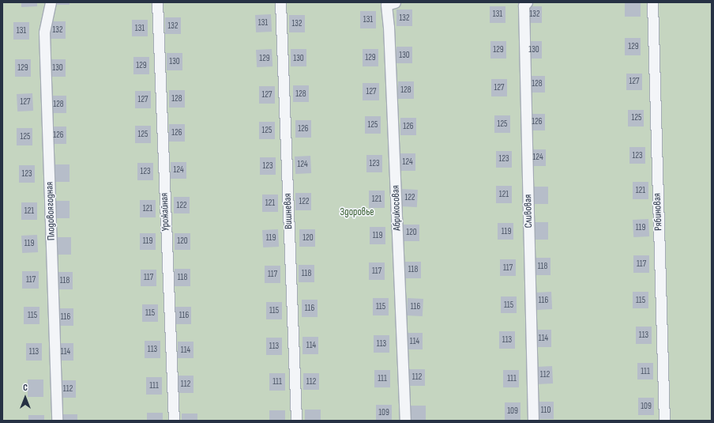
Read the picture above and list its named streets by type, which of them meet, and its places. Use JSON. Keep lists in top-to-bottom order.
{
  "streets": {
    "street": [
      "Абрикосовая",
      "Плодовоягодная",
      "Вишневая",
      "Сливовая",
      "Урожайная",
      "Рябиновая"
    ]
  },
  "parks": ["Здоровье"],
  "house_numbers": [
    "131",
    "132",
    "132",
    "131",
    "131",
    "132",
    "132",
    "131",
    "132",
    "131",
    "129",
    "129",
    "130",
    "130",
    "129",
    "129",
    "130",
    "130",
    "129",
    "129",
    "130",
    "127",
    "128",
    "127",
    "128",
    "127",
    "128",
    "127",
    "128",
    "127",
    "127",
    "128",
    "125",
    "126",
    "125",
    "125",
    "126",
    "126",
    "125",
    "126",
    "125",
    "126",
    "125",
    "123",
    "124",
    "123",
    "124",
    "123",
    "124",
    "123",
    "124",
    "123",
    "123",
    "121",
    "121",
    "122",
    "121",
    "122",
    "121",
    "122",
    "121",
    "121",
    "119",
    "119",
    "120",
    "119",
    "119",
    "120",
    "119",
    "120",
    "119",
    "117",
    "118",
    "117",
    "118",
    "117",
    "118",
    "117",
    "117",
    "118",
    "117",
    "118",
    "116",
    "115",
    "115",
    "115",
    "116",
    "116",
    "115",
    "115",
    "115",
    "116",
    "116",
    "113",
    "114",
    "113",
    "114",
    "113",
    "114",
    "113",
    "113",
    "114",
    "113",
    "114",
    "111",
    "112",
    "112",
    "111",
    "111",
    "111",
    "112",
    "112",
    "111",
    "112",
    "109",
    "110",
    "109",
    "109"
  ],
  "north": "top"
}
